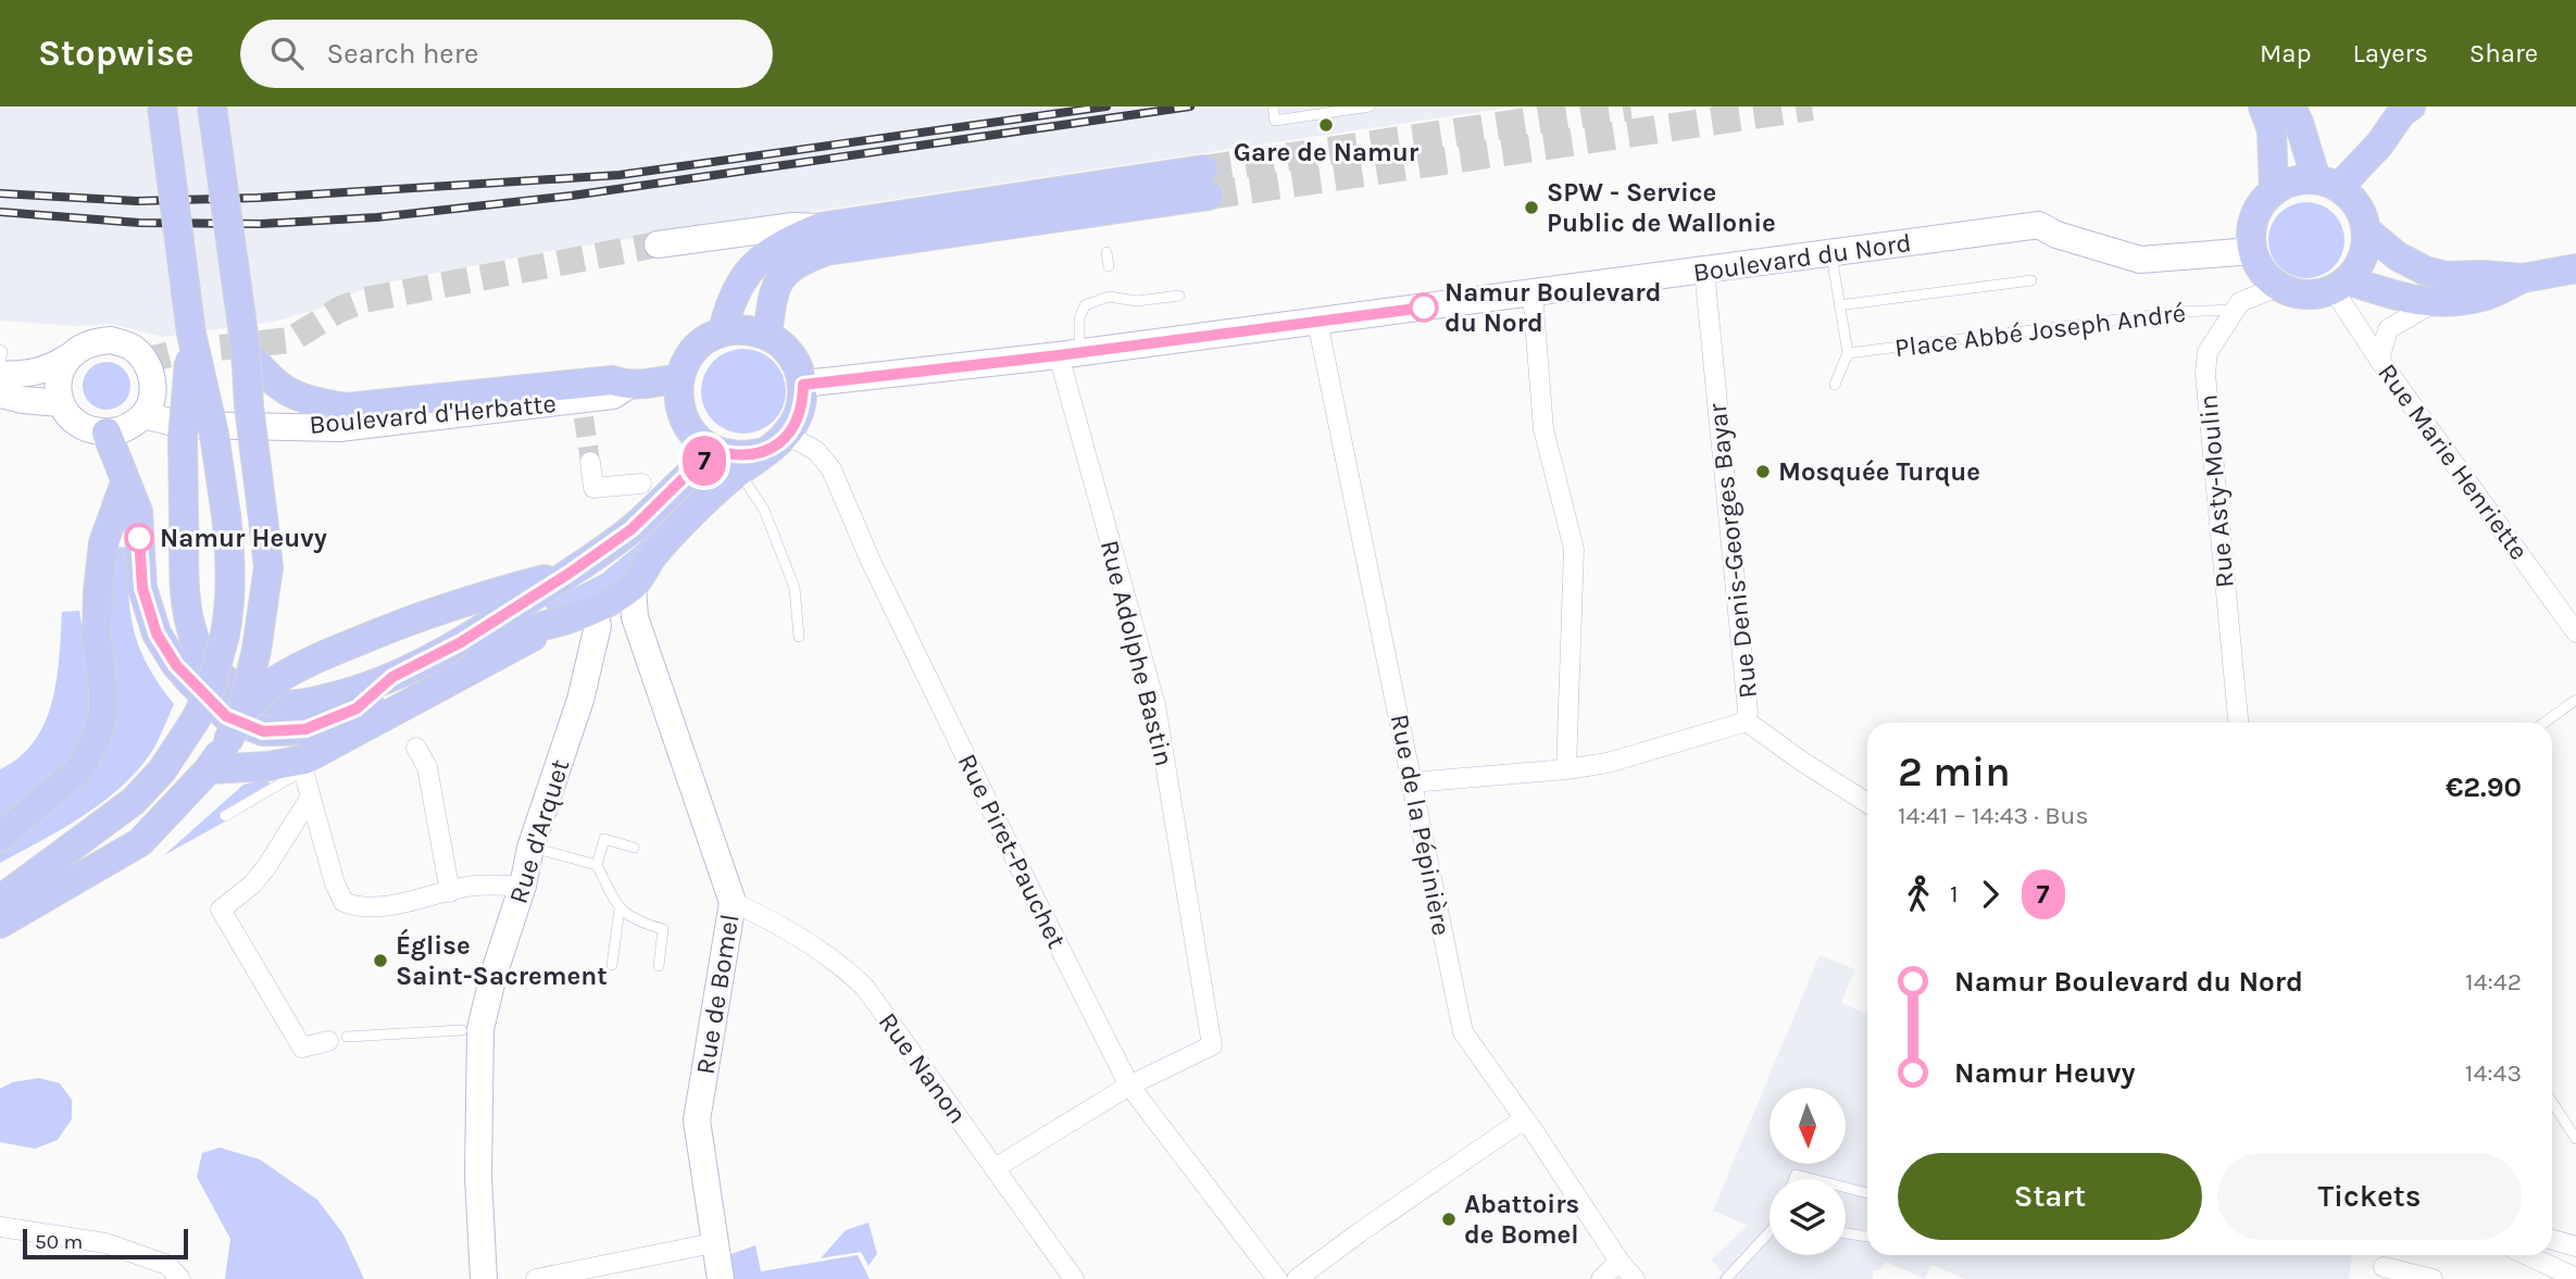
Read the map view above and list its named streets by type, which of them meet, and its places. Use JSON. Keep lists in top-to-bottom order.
{
  "streets": {
    "street": [
      "Boulevard du Nord",
      "Boulevard d'Herbatte",
      "Rue Marie Henriette",
      "Rue Asty-Moulin",
      "Rue Denis-Georges Bayar",
      "Rue Adolphe Bastin",
      "Rue de la Pépinière",
      "Rue d'Arquet",
      "Rue Piret-Pauchet",
      "Rue de Bomel",
      "Rue Nanon"
    ],
    "lane": ["Place Abbé Joseph André"]
  },
  "crossings": [
    ["Boulevard du Nord", "Rue Marie Henriette"],
    ["Boulevard du Nord", "Rue Asty-Moulin"],
    ["Boulevard du Nord", "Rue Denis-Georges Bayar"],
    ["Boulevard du Nord", "Rue Adolphe Bastin"],
    ["Boulevard du Nord", "Rue de la Pépinière"],
    ["Boulevard du Nord", "Rue Piret-Pauchet"],
    ["Place Abbé Joseph André", "Rue Asty-Moulin"],
    ["Rue Marie Henriette", "Rue Asty-Moulin"],
    ["Rue Adolphe Bastin", "Rue Piret-Pauchet"],
    ["Rue de Bomel", "Rue Nanon"]
  ],
  "places": [
    "Gare de Namur",
    "SPW - Service Public de Wallonie",
    "Namur Boulevard du Nord",
    "Mosquée Turque",
    "Namur Heuvy",
    "Église Saint-Sacrement",
    "Abattoirs de Bomel"
  ],
  "lines": ["bus line 7"],
  "scale_bar": "50 m",
  "north": "bottom",
  "page": {
    "header": "Stopwise",
    "search": "Search here",
    "nav": ["Map", "Layers", "Share"],
    "on_map": "7",
    "heading": ["2 min", "14:41 – 14:43 · Bus", "€2.90"],
    "legs": ["1", "7"],
    "list": [
      {
        "name": "Namur Boulevard du Nord",
        "value": "14:42"
      },
      {
        "name": "Namur Heuvy",
        "value": "14:43"
      }
    ],
    "buttons": ["Start", "Tickets"],
    "scale": "50 m"
  }
}
